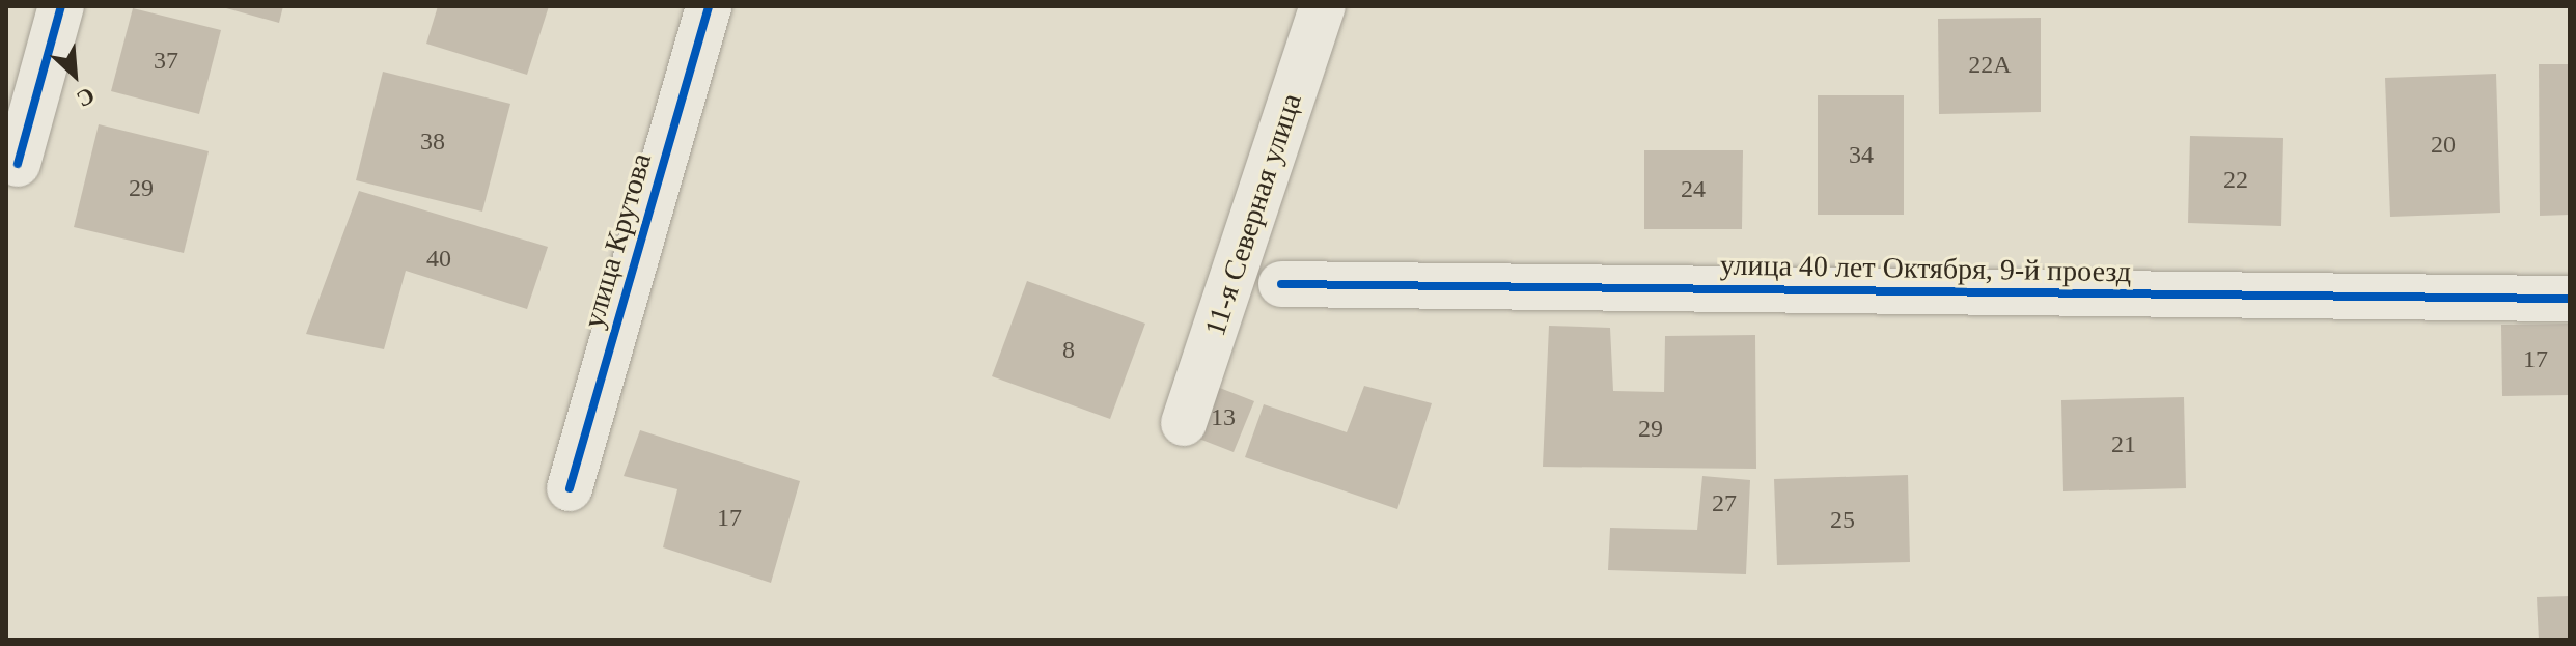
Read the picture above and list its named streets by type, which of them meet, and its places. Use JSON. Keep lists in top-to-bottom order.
{
  "streets": {
    "street": ["11-я Северная улица", "улица Крутова", "улица 40 лет Октября, 9-й проезд"]
  },
  "house_numbers": [
    "37",
    "22А",
    "38",
    "20",
    "34",
    "22",
    "29",
    "24",
    "40",
    "8",
    "17",
    "13",
    "29",
    "21",
    "27",
    "17",
    "25"
  ],
  "north": "bottom right"
}
